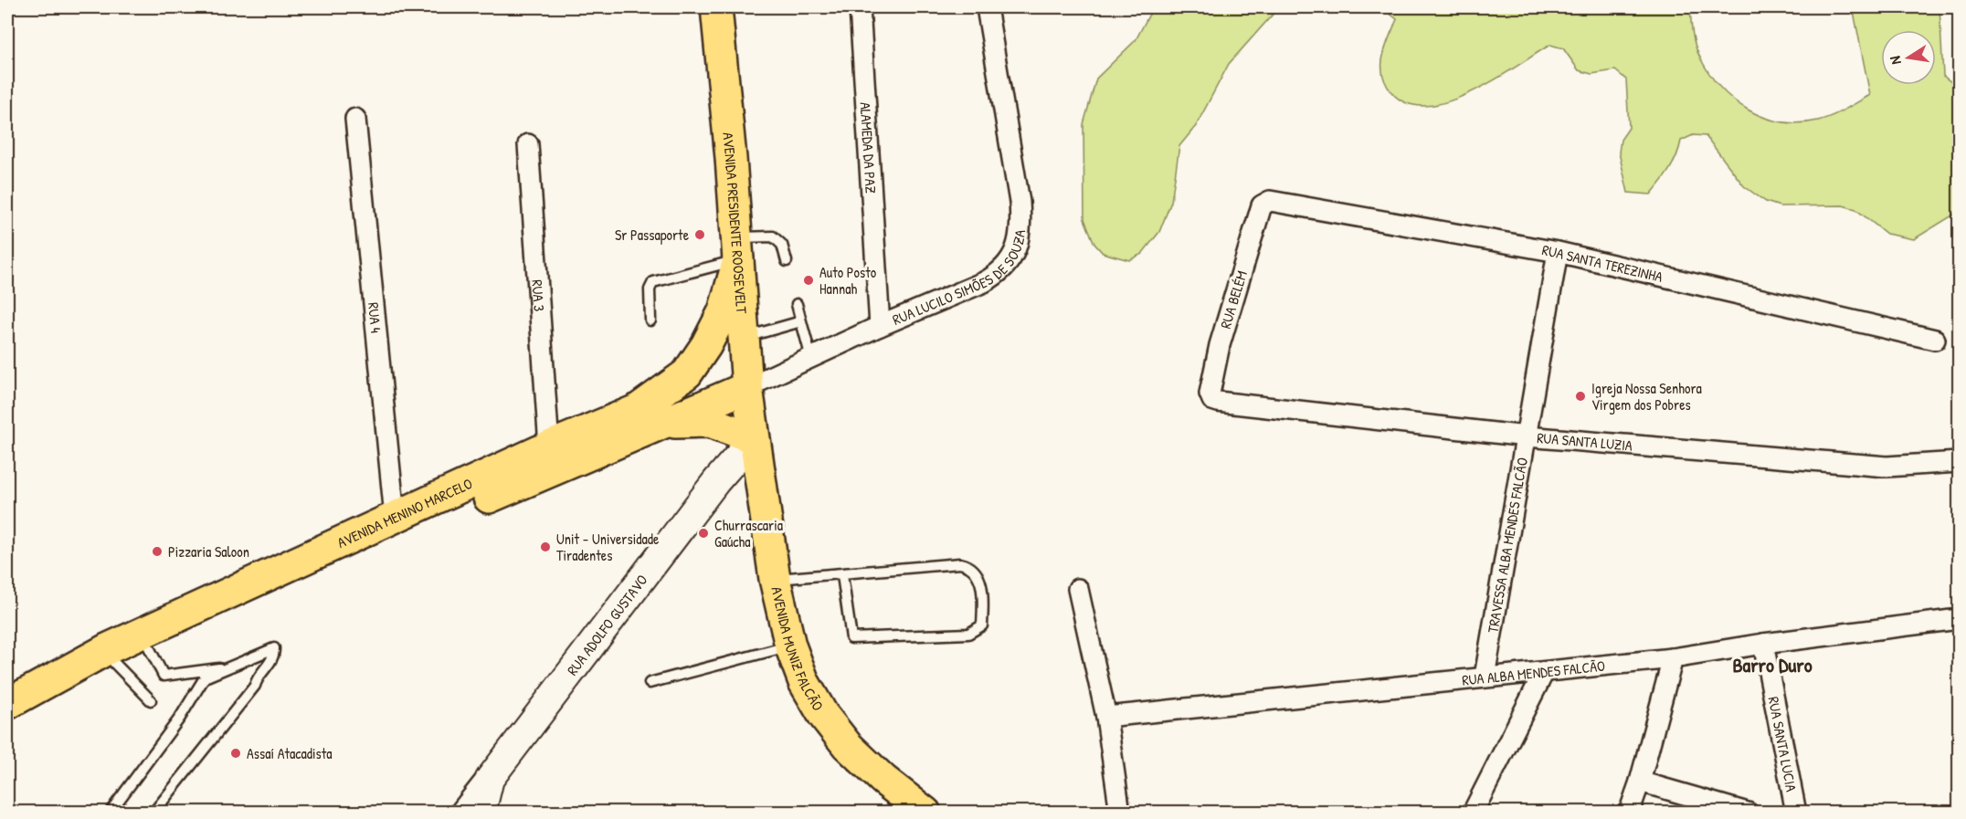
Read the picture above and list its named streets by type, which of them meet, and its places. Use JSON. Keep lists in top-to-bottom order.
{
  "streets": {
    "main road": [
      "AVENIDA PRESIDENTE ROOSEVELT",
      "AVENIDA MENINO MARCELO",
      "RUA ADOLFO GUSTAVO",
      "AVENIDA MUNIZ FALCÃO"
    ],
    "street": [
      "ALAMEDA DA PAZ",
      "RUA SANTA TEREZINHA",
      "RUA LUCILO SIMÕES DE SOUZA",
      "RUA 3",
      "RUA BELÉM",
      "RUA 4",
      "RUA SANTA LUZIA",
      "TRAVESSA ALBA MENDES FALCÃO",
      "RUA ALBA MENDES FALCÃO",
      "RUA SANTA LUCIA"
    ]
  },
  "crossings": [
    ["ALAMEDA DA PAZ", "RUA LUCILO SIMÕES DE SOUZA"],
    ["AVENIDA PRESIDENTE ROOSEVELT", "RUA LUCILO SIMÕES DE SOUZA"],
    ["AVENIDA PRESIDENTE ROOSEVELT", "AVENIDA MENINO MARCELO"],
    ["AVENIDA PRESIDENTE ROOSEVELT", "RUA ADOLFO GUSTAVO"],
    ["AVENIDA PRESIDENTE ROOSEVELT", "AVENIDA MUNIZ FALCÃO"],
    ["RUA SANTA TEREZINHA", "RUA BELÉM"],
    ["RUA SANTA TEREZINHA", "TRAVESSA ALBA MENDES FALCÃO"],
    ["RUA LUCILO SIMÕES DE SOUZA", "AVENIDA MENINO MARCELO"],
    ["RUA 3", "AVENIDA MENINO MARCELO"],
    ["RUA BELÉM", "RUA SANTA LUZIA"],
    ["RUA 4", "AVENIDA MENINO MARCELO"],
    ["RUA SANTA LUZIA", "TRAVESSA ALBA MENDES FALCÃO"],
    ["TRAVESSA ALBA MENDES FALCÃO", "RUA ALBA MENDES FALCÃO"],
    ["RUA ADOLFO GUSTAVO", "AVENIDA MUNIZ FALCÃO"],
    ["RUA ALBA MENDES FALCÃO", "RUA SANTA LUCIA"]
  ],
  "districts": ["Barro Duro"],
  "places": [
    "Sr Passaporte",
    "Auto Posto Hannah",
    "Igreja Nossa Senhora Virgem dos Pobres",
    "Churrascaria Gaúcha",
    "Unit - Universidade Tiradentes",
    "Pizzaria Saloon",
    "Assaí Atacadista"
  ],
  "north": "left"
}
